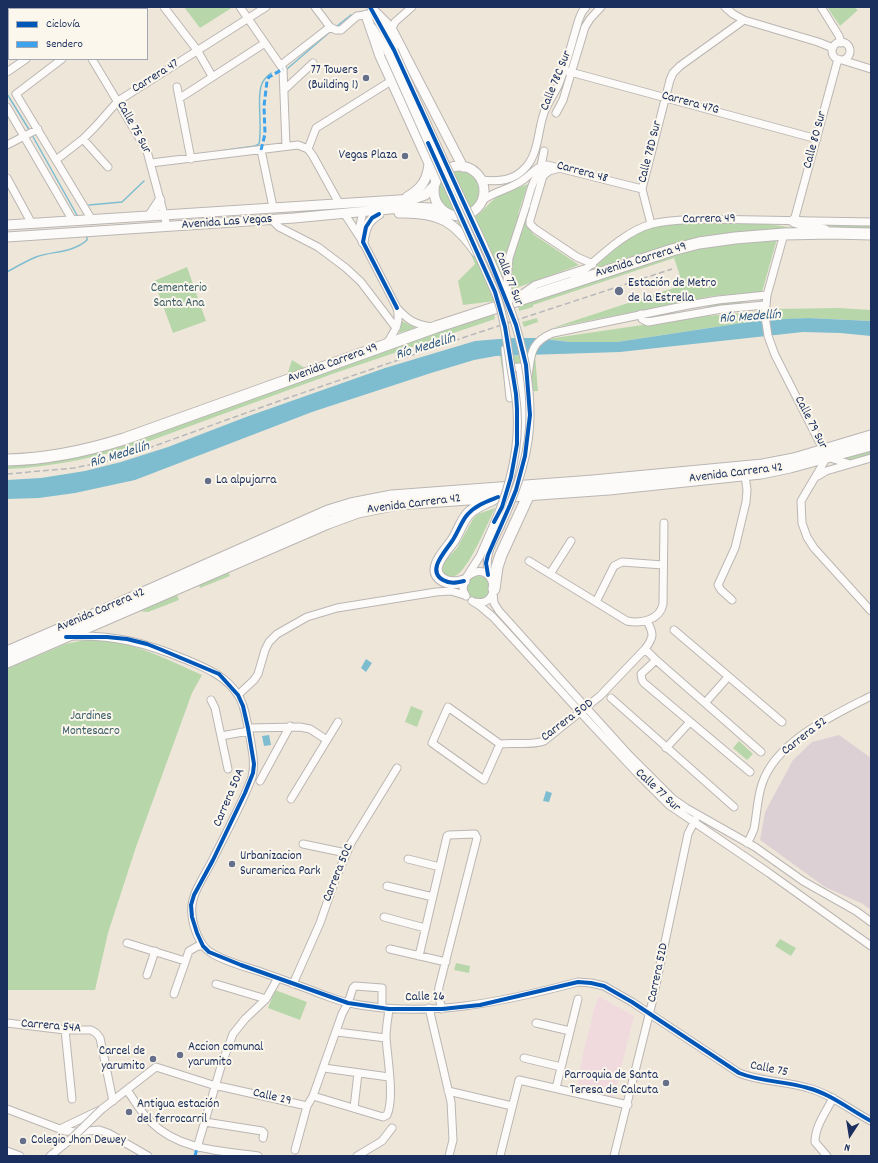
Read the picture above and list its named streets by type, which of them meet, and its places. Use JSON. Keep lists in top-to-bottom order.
{
  "streets": {
    "highway": ["Avenida Carrera 49", "Avenida Carrera 42"],
    "main road": ["Avenida Las Vegas"],
    "street": [
      "Carrera 47",
      "Calle 78C Sur",
      "Carrera 47G",
      "Calle 75 Sur",
      "Calle 80 Sur",
      "Calle 78D Sur",
      "Carrera 48",
      "Carrera 49",
      "Calle 77 Sur",
      "Calle 79 Sur",
      "Carrera 50D",
      "Carrera 52",
      "Carrera 50A",
      "Carrera 50C",
      "Carrera 52D",
      "Calle 26",
      "Carrera 54A",
      "Calle 75",
      "Calle 29"
    ]
  },
  "crossings": [
    ["Carrera 47", "Calle 75 Sur"],
    ["Calle 78C Sur", "Carrera 47G"],
    ["Calle 78C Sur", "Carrera 48"],
    ["Calle 78C Sur", "Avenida Las Vegas"],
    ["Carrera 47G", "Calle 80 Sur"],
    ["Carrera 47G", "Calle 78D Sur"],
    ["Calle 75 Sur", "Avenida Las Vegas"],
    ["Calle 80 Sur", "Carrera 49"],
    ["Calle 78D Sur", "Carrera 48"],
    ["Calle 78D Sur", "Carrera 49"],
    ["Carrera 48", "Avenida Las Vegas"],
    ["Carrera 49", "Avenida Carrera 49"],
    ["Avenida Carrera 49", "Calle 77 Sur"],
    ["Avenida Carrera 49", "Calle 79 Sur"],
    ["Calle 77 Sur", "Carrera 50D"],
    ["Calle 77 Sur", "Carrera 52"],
    ["Calle 77 Sur", "Carrera 52D"],
    ["Calle 79 Sur", "Avenida Carrera 42"],
    ["Avenida Carrera 42", "Carrera 50A"],
    ["Carrera 50A", "Calle 26"],
    ["Carrera 50C", "Calle 26"],
    ["Carrera 52D", "Calle 26"],
    ["Carrera 52D", "Calle 75"],
    ["Calle 26", "Calle 75"]
  ],
  "water": ["Río Medellín"],
  "parks": ["Cementerio Santa Ana", "Jardines Montesacro"],
  "places": [
    "77 Towers (Building 1)",
    "Vegas Plaza",
    "Estación de Metro de la Estrella",
    "La alpujarra",
    "Urbanizacion Suramerica Park",
    "Accion comunal yarumito",
    "Carcel de yarumito",
    "Parroquia de Santa Teresa de Calcuta",
    "Antigua estación del ferrocarril",
    "Colegio Jhon Dewey"
  ],
  "legend": ["Ciclovía", "Sendero"],
  "north": "bottom"
}
